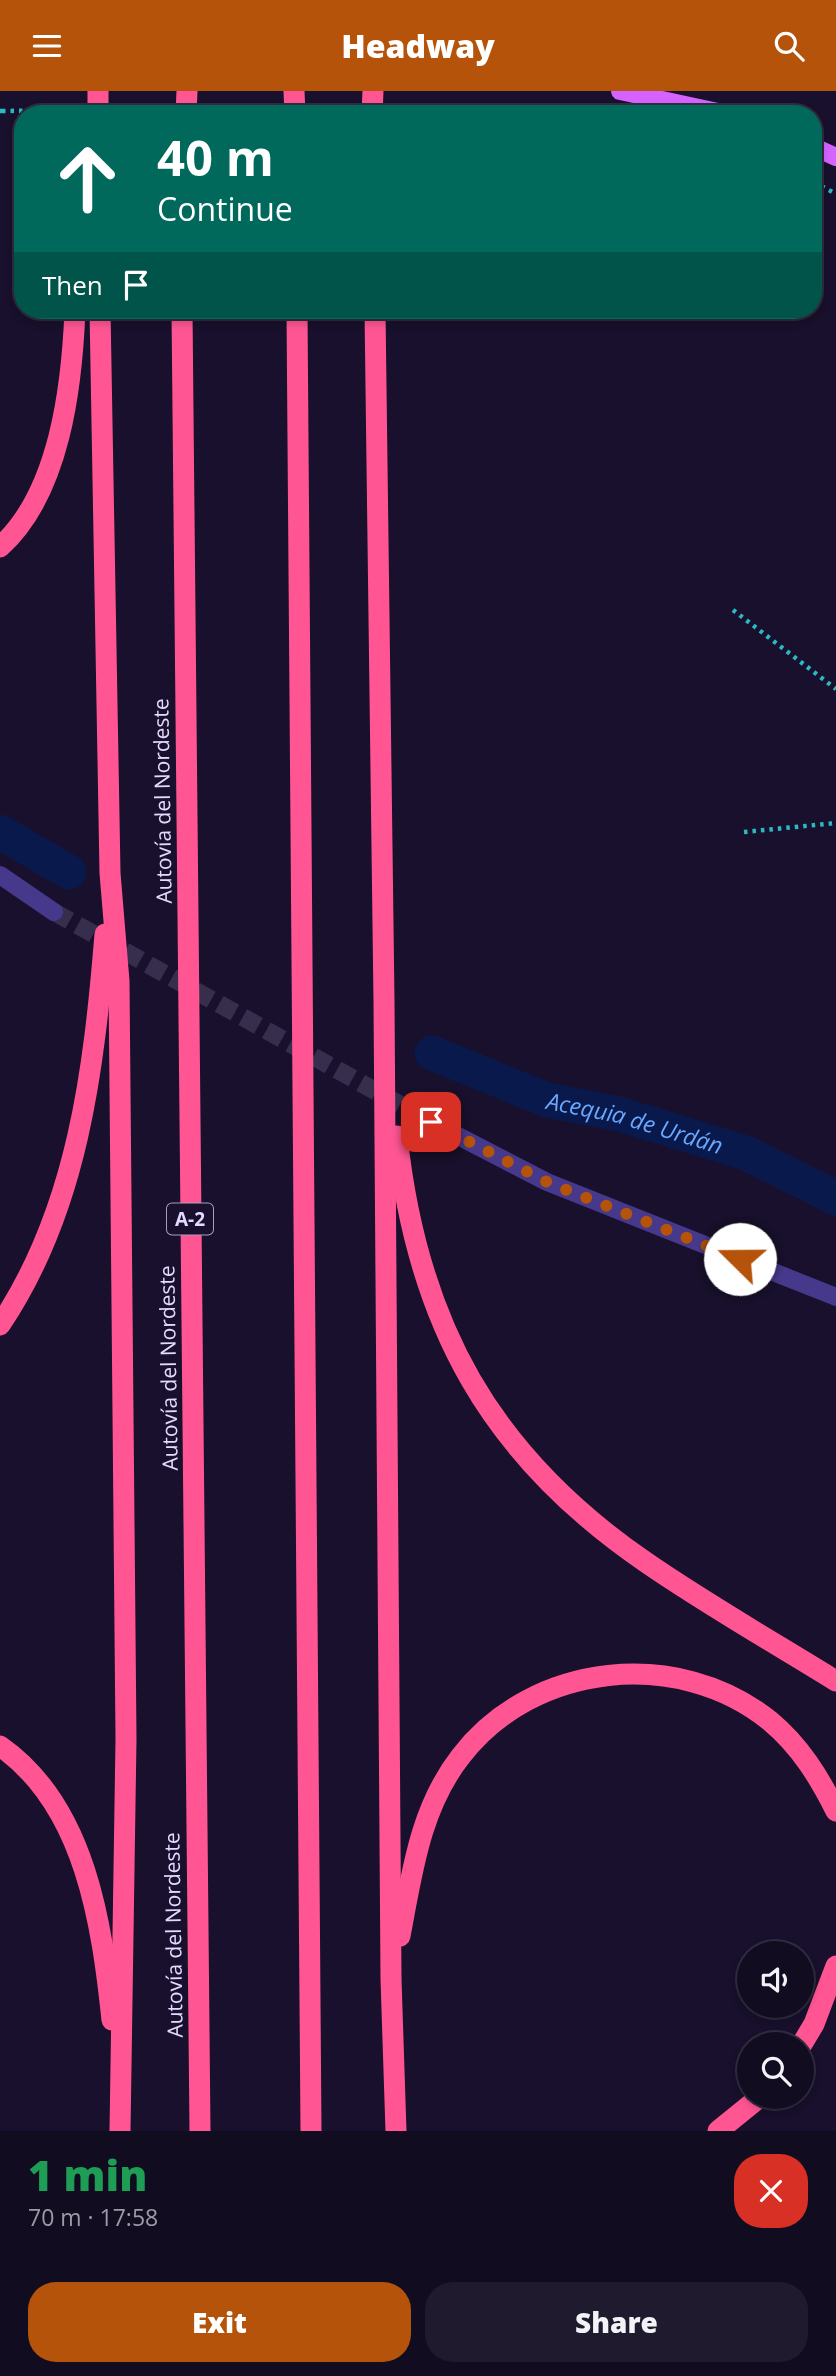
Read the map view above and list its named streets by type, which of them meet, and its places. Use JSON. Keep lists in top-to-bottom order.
{
  "streets": {
    "highway": ["Autovía del Nordeste", "A-2"]
  },
  "water": ["Acequia de Urdán"],
  "page": {
    "header": "Headway",
    "turn": ["40 m", "Continue"],
    "then": "Then",
    "heading": ["1 min", "70 m · 17:58"],
    "buttons": ["Exit", "Share"]
  }
}
